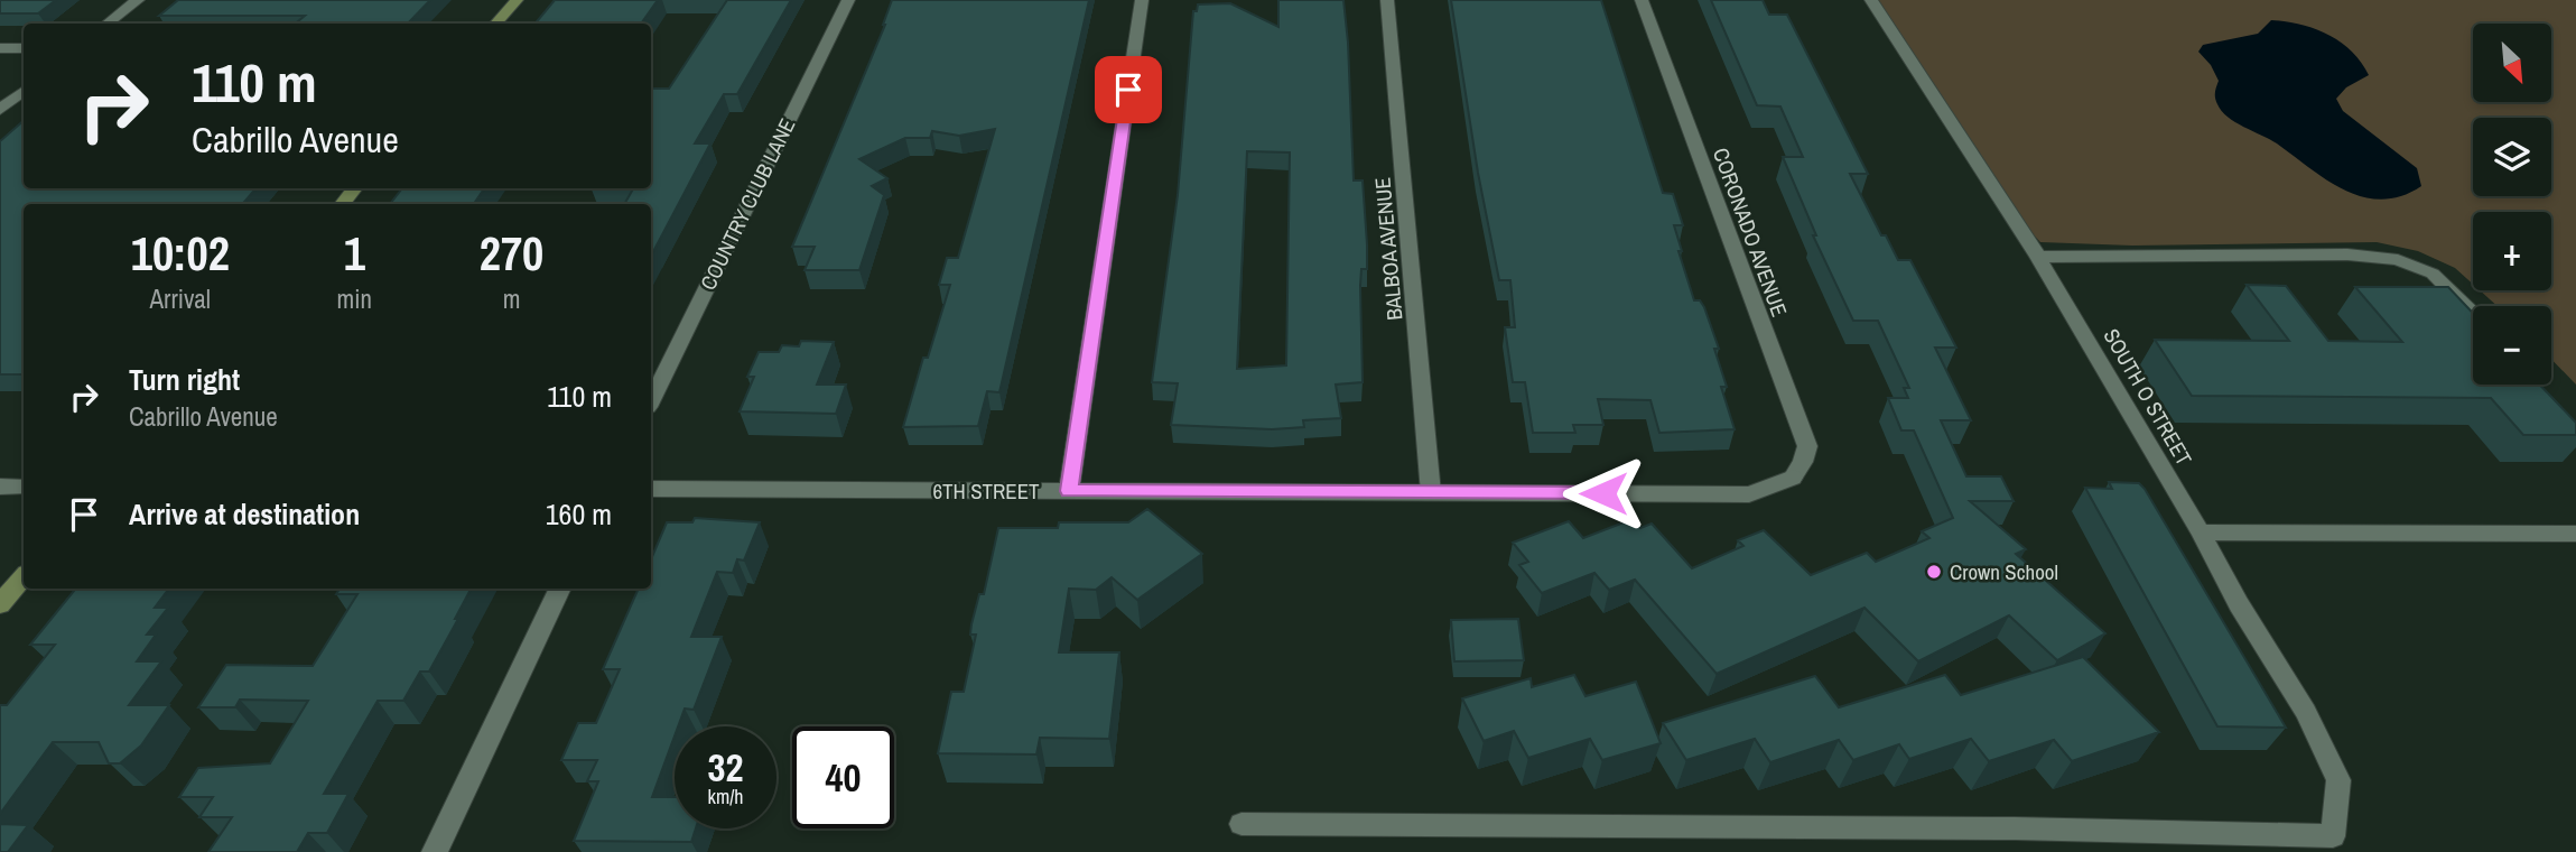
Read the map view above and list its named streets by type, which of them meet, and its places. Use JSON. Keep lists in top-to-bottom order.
{
  "streets": {
    "street": [
      "COUNTRY CLUB LANE",
      "CORONADO AVENUE",
      "BALBOA AVENUE",
      "SOUTH O STREET",
      "6TH STREET"
    ]
  },
  "crossings": [
    ["CORONADO AVENUE", "6TH STREET"],
    ["BALBOA AVENUE", "6TH STREET"]
  ],
  "places": ["Crown School"],
  "north": "bottom right",
  "page": {
    "map_buttons": ["+", "−"],
    "turn": ["110 m", "Cabrillo Avenue"],
    "eta": [
      "10:02",
      "Arrival",
      "1",
      "min",
      "270",
      "m"
    ],
    "list": [
      {
        "name": "Turn right",
        "note": "Cabrillo Avenue",
        "value": "110 m"
      },
      {
        "name": "Arrive at destination",
        "value": "160 m"
      }
    ],
    "speed": "32 km/h",
    "limit": "40"
  }
}
